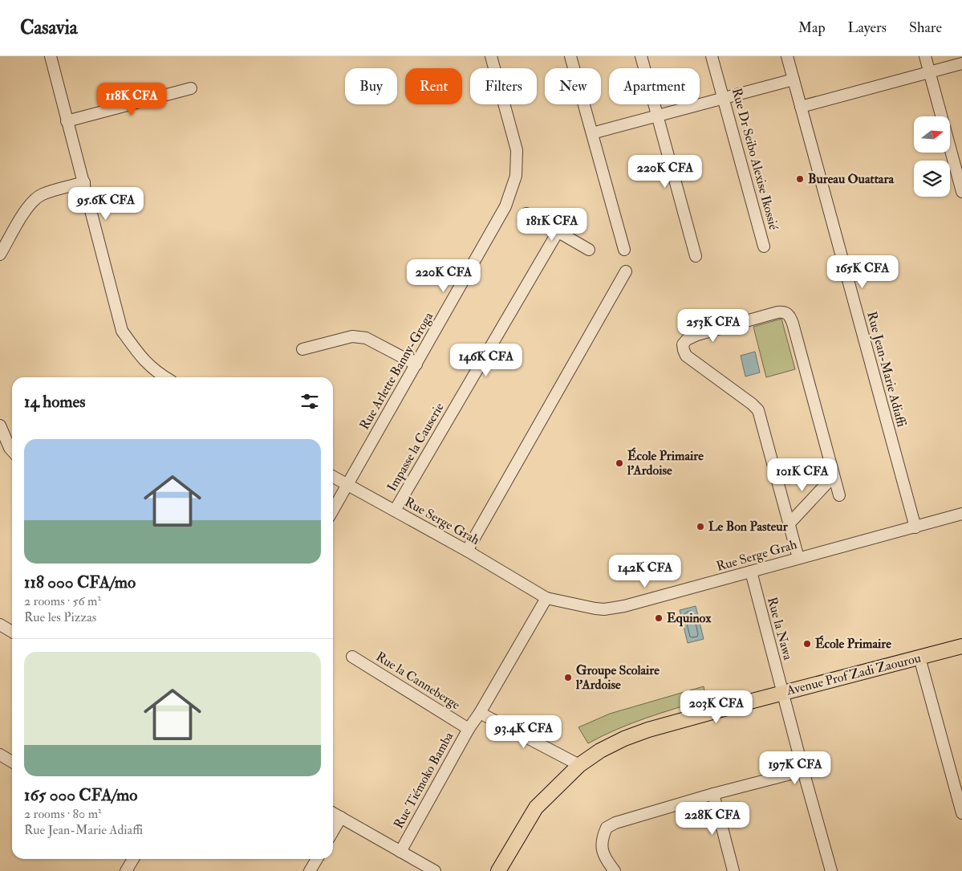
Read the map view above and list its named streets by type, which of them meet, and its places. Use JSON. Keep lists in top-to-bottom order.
{
  "streets": {
    "main road": ["Avenue Prof Zadi Zaourou"],
    "street": [
      "Rue Dr Seibo Alexise Ikossié",
      "Rue Jean-Marie Adiaffi",
      "Rue Arlette Banny-Groga",
      "Impasse la Causerie",
      "Rue Serge Grah",
      "Rue la Nawa",
      "Rue la Canneberge",
      "Rue Tiémoko Bamba"
    ]
  },
  "crossings": [
    ["Rue Jean-Marie Adiaffi", "Rue Serge Grah"],
    ["Rue Arlette Banny-Groga", "Rue Serge Grah"],
    ["Impasse la Causerie", "Rue Serge Grah"],
    ["Rue Serge Grah", "Rue la Nawa"],
    ["Rue Serge Grah", "Rue Tiémoko Bamba"],
    ["Rue la Nawa", "Avenue Prof Zadi Zaourou"],
    ["Rue la Canneberge", "Rue Tiémoko Bamba"]
  ],
  "places": [
    "Bureau Ouattara",
    "École Primaire l'Ardoise",
    "Le Bon Pasteur",
    "Equinox",
    "École Primaire",
    "Groupe Scolaire l'Ardoise"
  ],
  "north": "right",
  "page": {
    "header": "Casavia",
    "nav": ["Map", "Layers", "Share"],
    "chip": [
      "Buy",
      "Rent",
      "Filters",
      "New",
      "Apartment"
    ],
    "price": [
      "118K CFA",
      "220K CFA",
      "95.6K CFA",
      "181K CFA",
      "165K CFA",
      "220K CFA",
      "253K CFA",
      "146K CFA",
      "101K CFA",
      "142K CFA",
      "203K CFA",
      "93.4K CFA",
      "197K CFA",
      "228K CFA"
    ],
    "heading": "14 homes",
    "list": [
      {
        "name": "118 000 CFA/mo",
        "note": "2 rooms · 56 m² · Rue les Pizzas"
      },
      {
        "name": "165 000 CFA/mo",
        "note": "2 rooms · 80 m² · Rue Jean-Marie Adiaffi"
      }
    ]
  }
}
